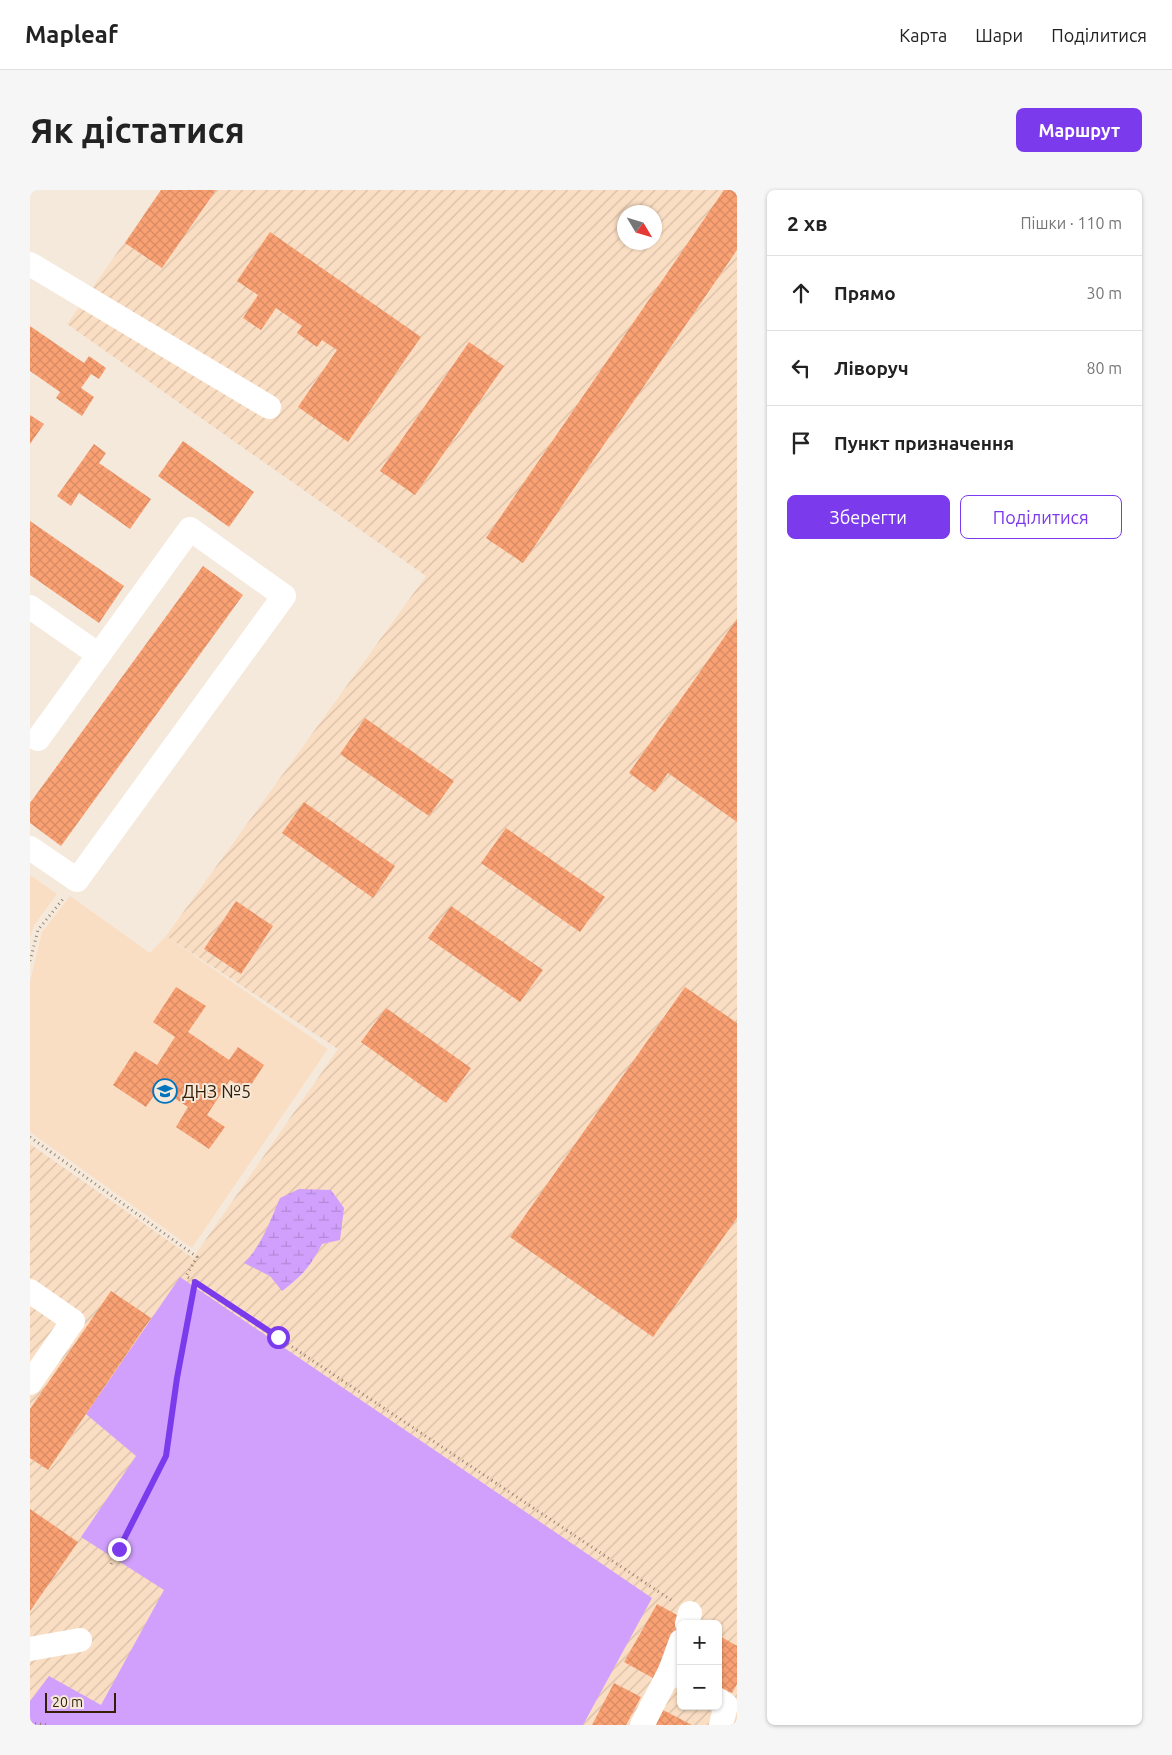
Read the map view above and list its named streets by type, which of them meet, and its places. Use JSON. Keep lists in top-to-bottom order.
{
  "places": {
    "school or university": ["ДНЗ №5"]
  },
  "scale_bar": "20 m",
  "north": "bottom right",
  "page": {
    "header": "Mapleaf",
    "nav": ["Карта", "Шари", "Поділитися"],
    "buttons": [
      "Маршрут",
      ["Зберегти", "Поділитися"]
    ],
    "title": "Як дістатися",
    "heading": ["2 хв", "Пішки · 110 m"],
    "list": [
      ["Прямо", "30 m"],
      ["Ліворуч", "80 m"],
      "Пункт призначення"
    ],
    "map_buttons": ["+", "−"],
    "scale": "20 m"
  }
}
